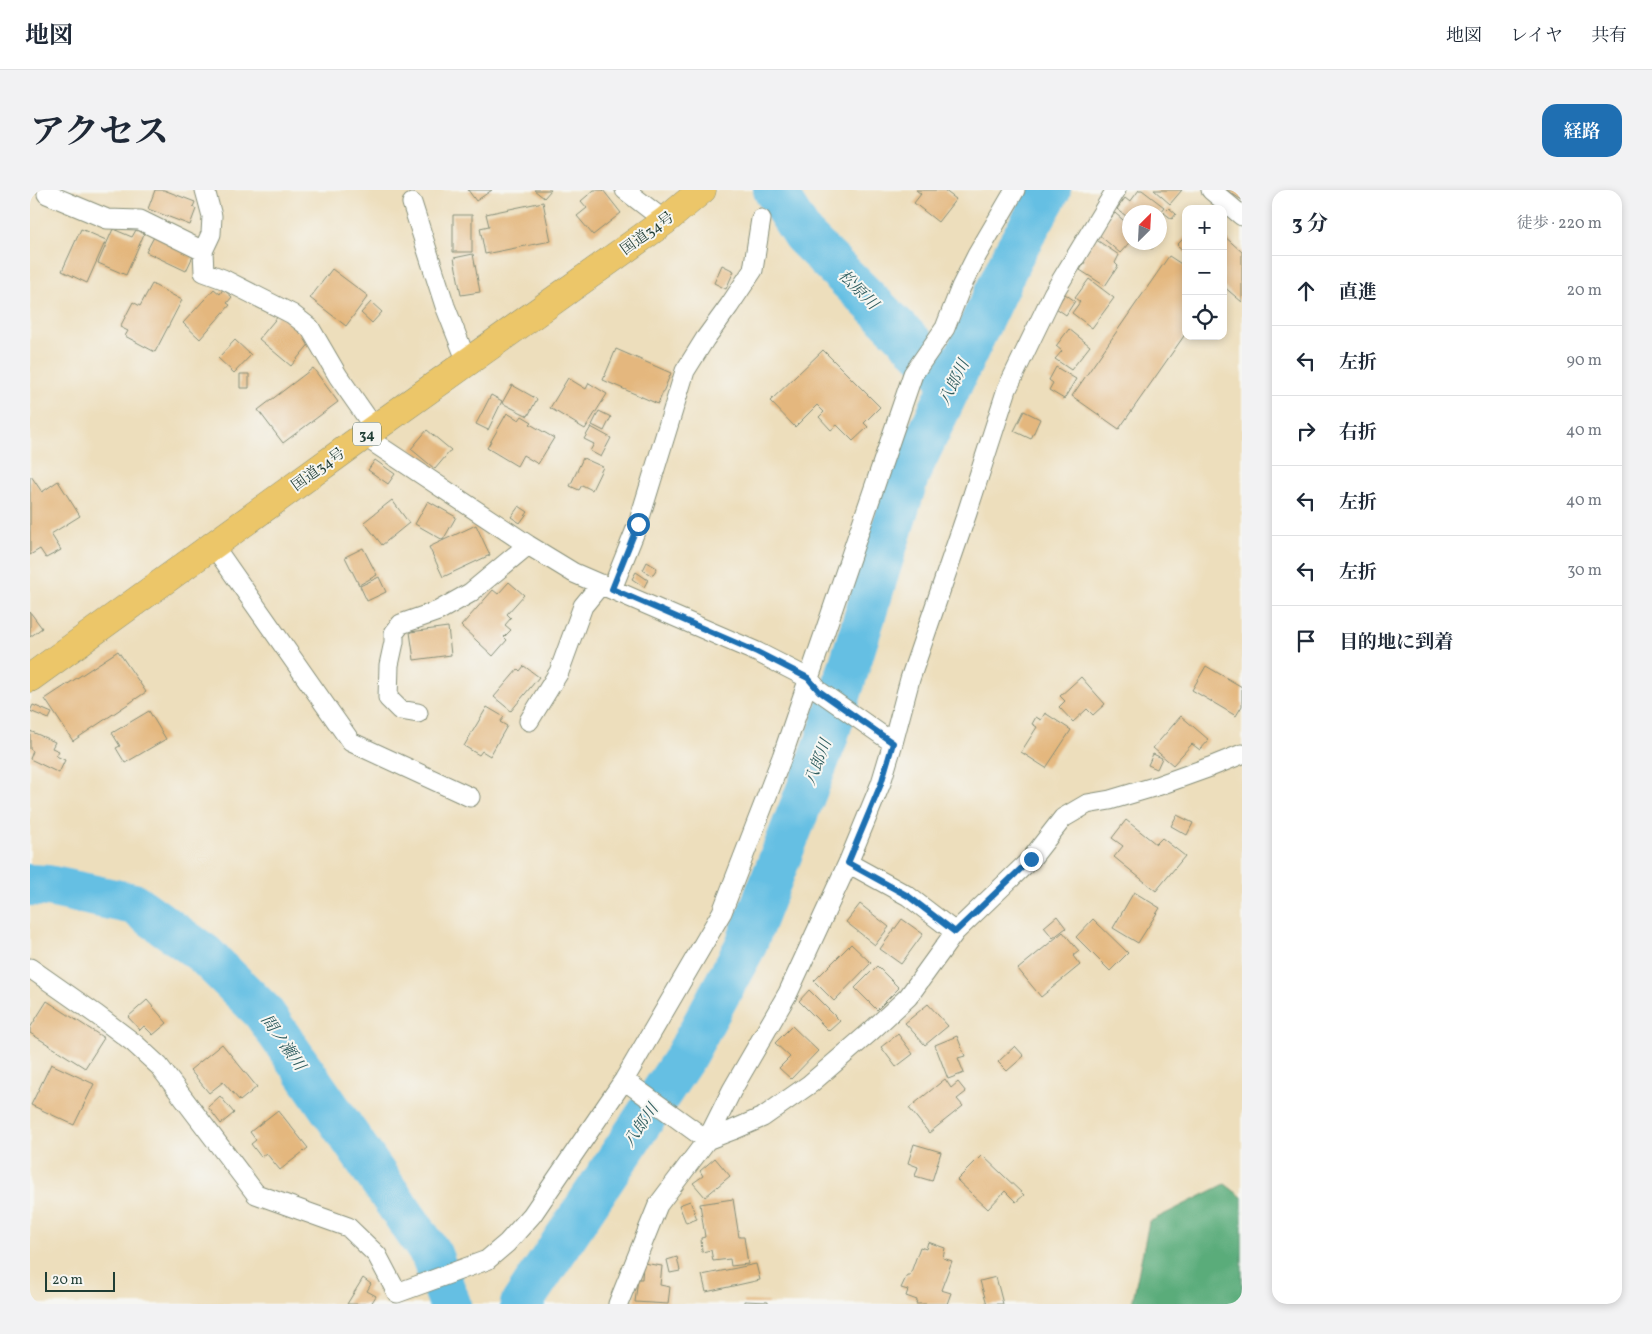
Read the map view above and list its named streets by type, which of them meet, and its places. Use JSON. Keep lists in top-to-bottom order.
{
  "streets": {
    "highway": ["国道34号", "34"]
  },
  "water": ["松原川", "八郎川", "間ノ瀬川"],
  "scale_bar": "20 m",
  "north": "top right",
  "page": {
    "header": "地図",
    "nav": ["地図", "レイヤ", "共有"],
    "title": "アクセス",
    "buttons": "経路",
    "heading": ["3 分", "徒歩 · 220 m"],
    "map_buttons": ["+", "−"],
    "list": [
      ["直進", "20 m"],
      ["左折", "90 m"],
      ["右折", "40 m"],
      ["左折", "40 m"],
      ["左折", "30 m"],
      "目的地に到着"
    ],
    "scale": "20 m"
  }
}
